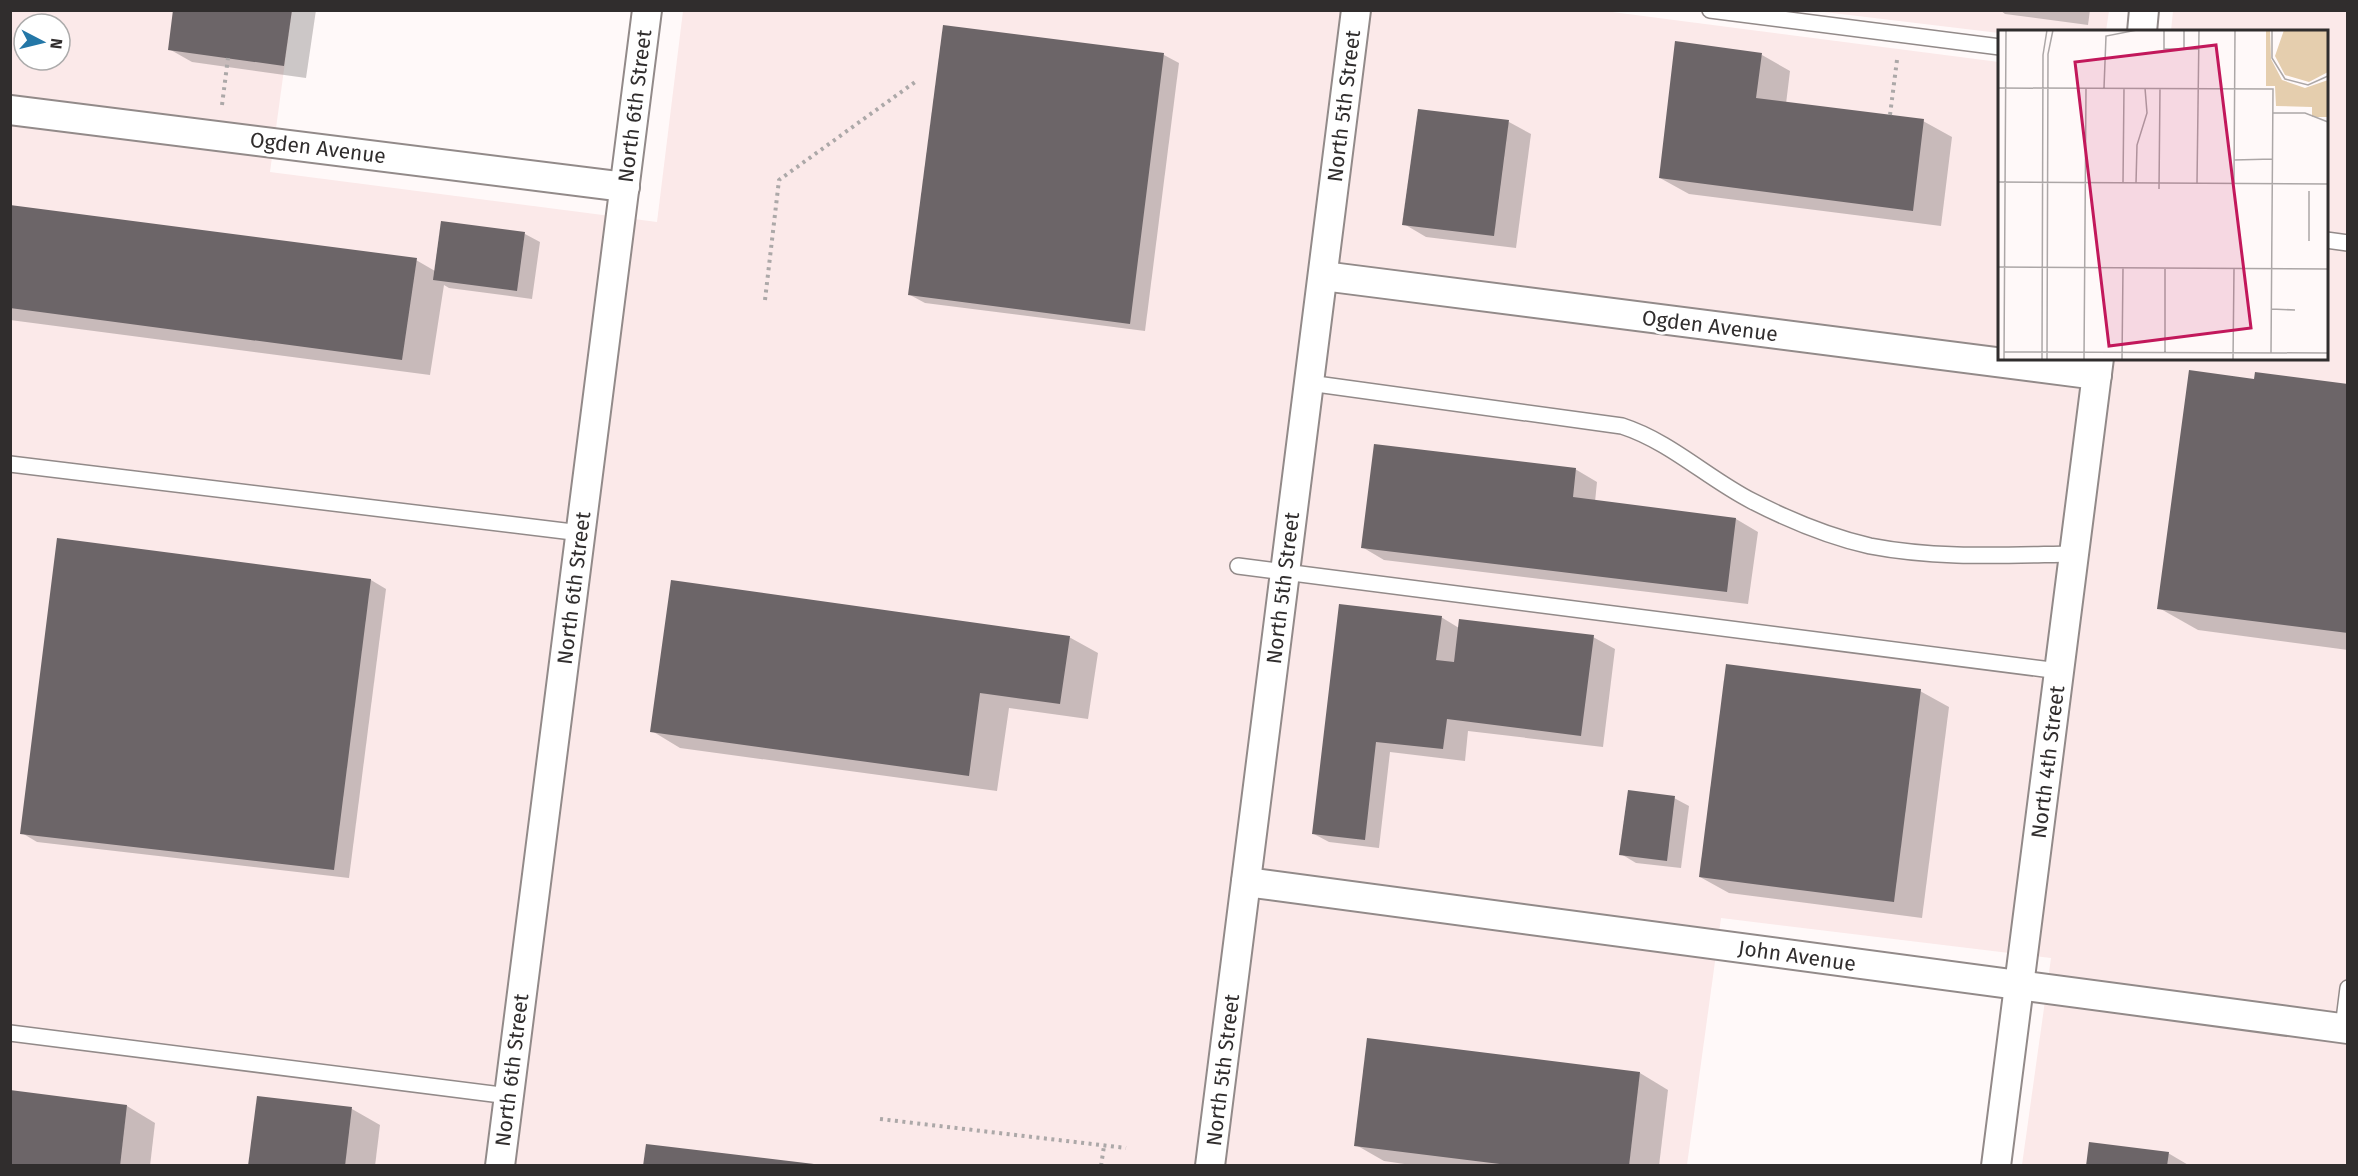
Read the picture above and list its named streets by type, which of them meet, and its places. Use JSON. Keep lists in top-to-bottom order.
{
  "streets": {
    "street": [
      "North 6th Street",
      "North 5th Street",
      "Ogden Avenue",
      "North 4th Street",
      "John Avenue"
    ]
  },
  "crossings": [
    ["North 6th Street", "Ogden Avenue"],
    ["North 5th Street", "Ogden Avenue"],
    ["North 5th Street", "John Avenue"],
    ["Ogden Avenue", "North 4th Street"],
    ["North 4th Street", "John Avenue"]
  ],
  "north": "right"
}
